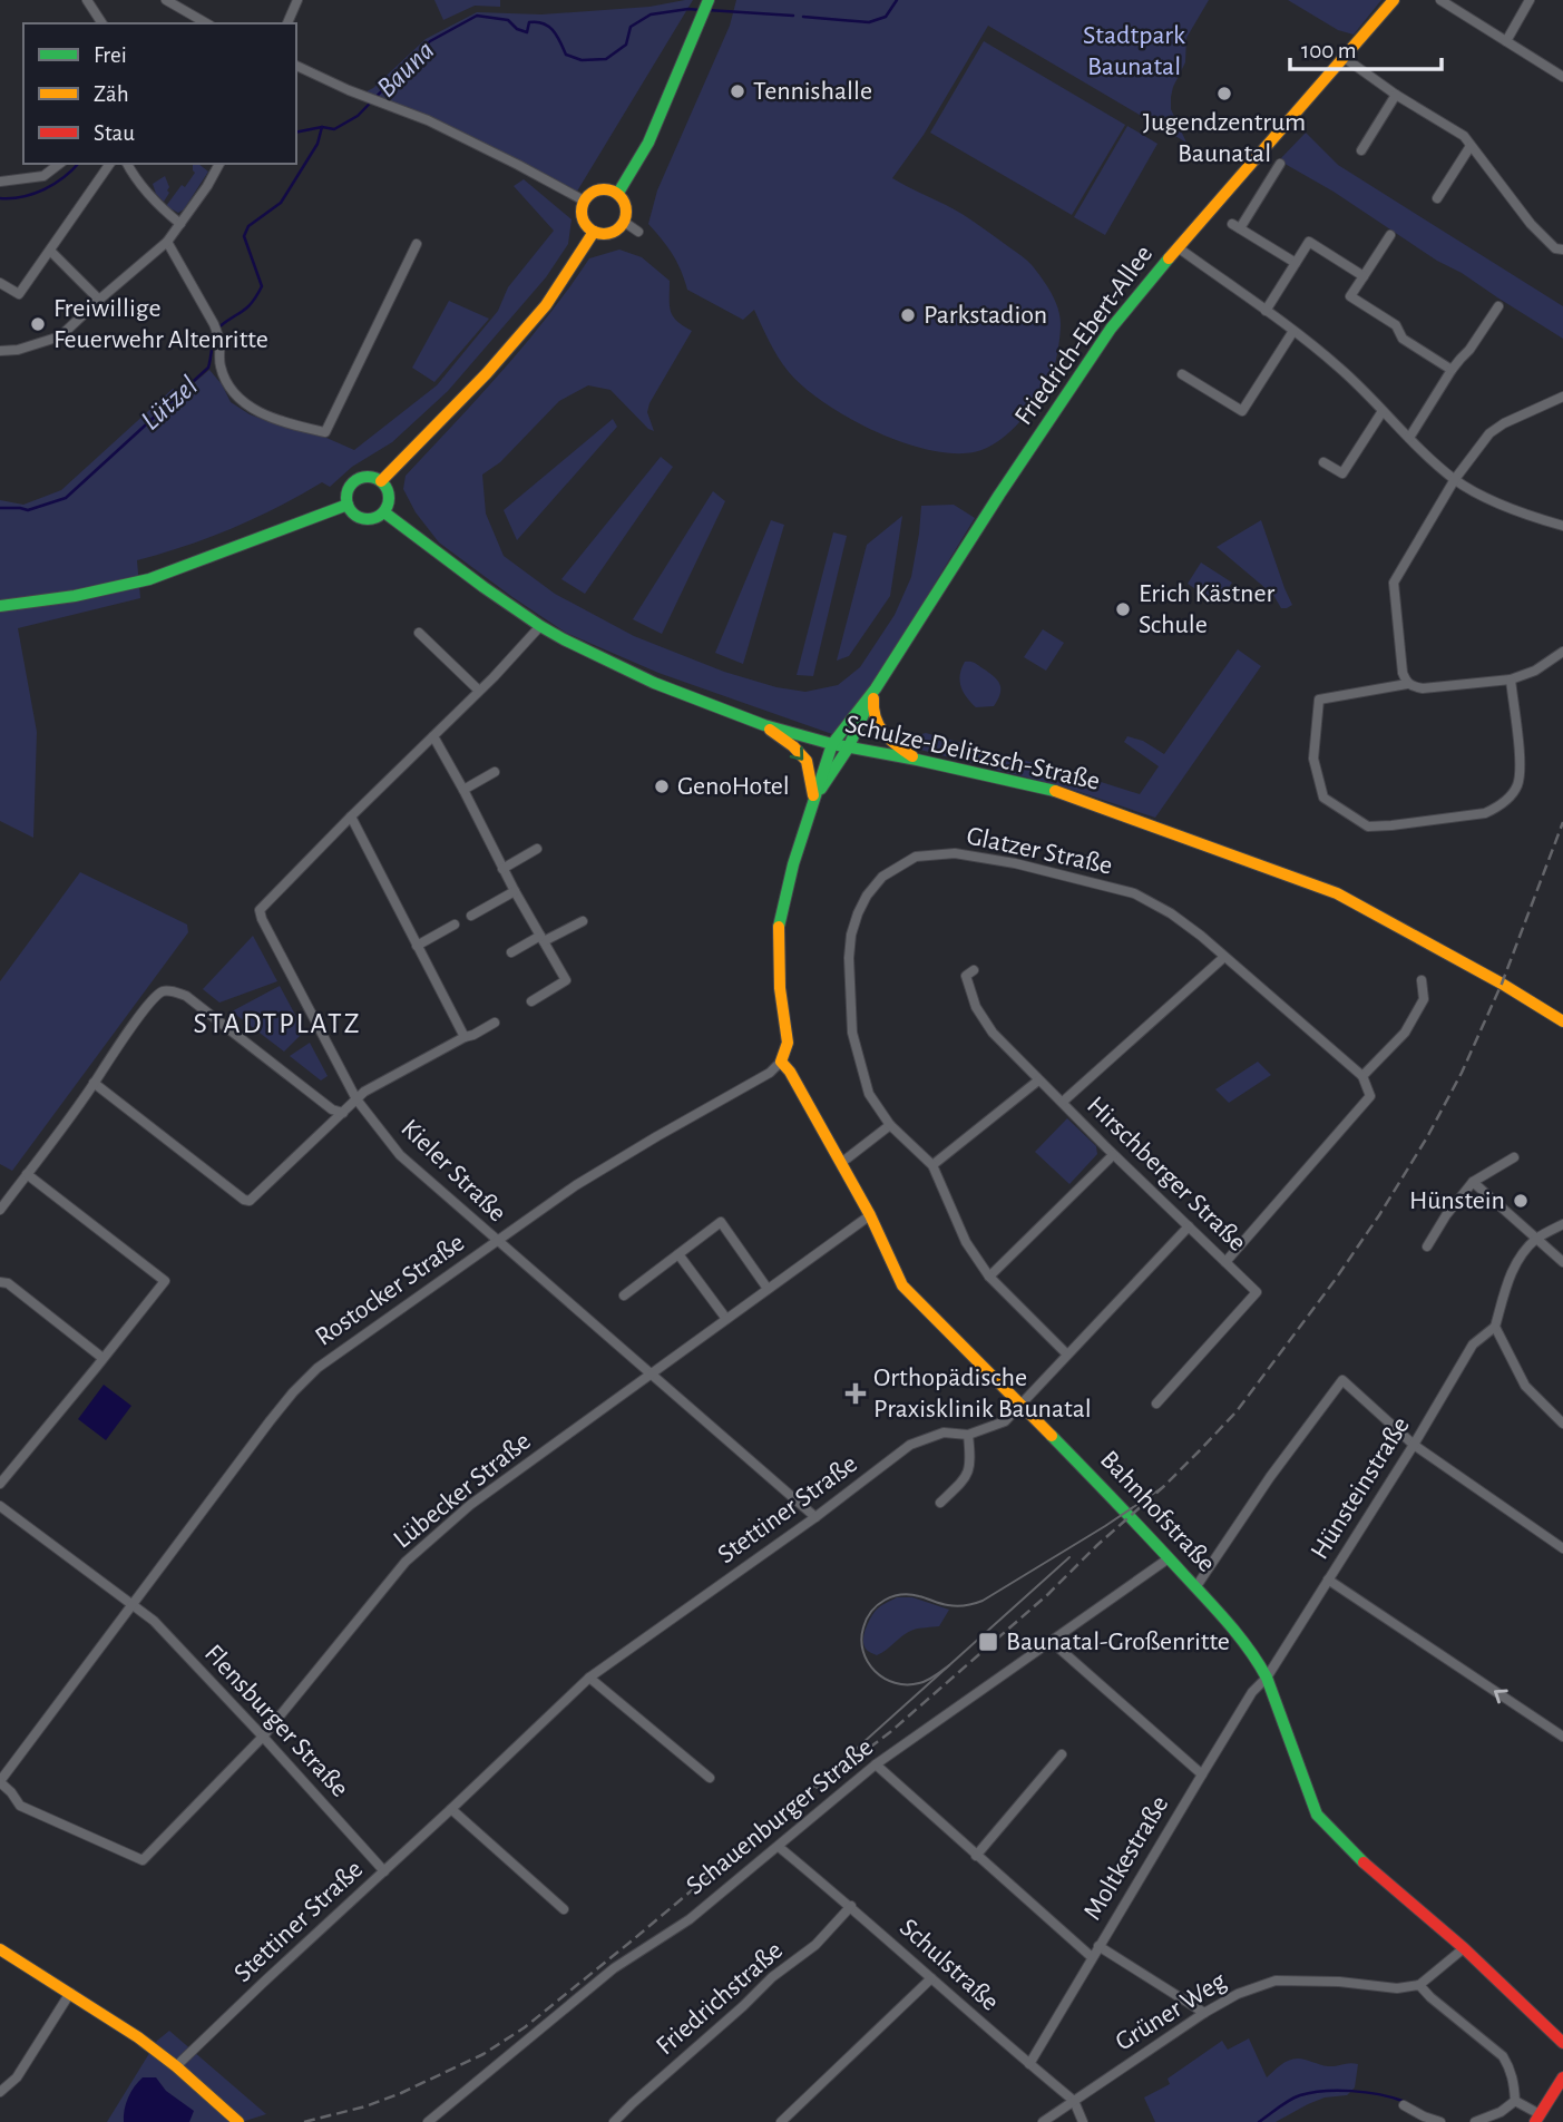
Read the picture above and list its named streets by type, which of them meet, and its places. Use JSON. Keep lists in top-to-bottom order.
{
  "streets": {
    "street": [
      "Friedrich-Ebert-Allee",
      "Schulze-Delitzsch-Straße",
      "Glatzer Straße",
      "Kieler Straße",
      "Hirschberger Straße",
      "Rostocker Straße",
      "Hünsteinstraße",
      "Lübecker Straße",
      "Stettiner Straße",
      "Bahnhofstraße",
      "Flensburger Straße",
      "Schauenburger Straße",
      "Moltkestraße",
      "Schulstraße",
      "Friedrichstraße",
      "Grüner Weg"
    ]
  },
  "crossings": [
    ["Schulze-Delitzsch-Straße", "Kieler Straße"],
    ["Kieler Straße", "Rostocker Straße"],
    ["Kieler Straße", "Lübecker Straße"],
    ["Kieler Straße", "Stettiner Straße"],
    ["Hirschberger Straße", "Stettiner Straße"],
    ["Rostocker Straße", "Lübecker Straße"],
    ["Rostocker Straße", "Bahnhofstraße"],
    ["Rostocker Straße", "Flensburger Straße"],
    ["Hünsteinstraße", "Bahnhofstraße"],
    ["Hünsteinstraße", "Moltkestraße"],
    ["Lübecker Straße", "Bahnhofstraße"],
    ["Lübecker Straße", "Flensburger Straße"],
    ["Stettiner Straße", "Bahnhofstraße"],
    ["Stettiner Straße", "Flensburger Straße"],
    ["Bahnhofstraße", "Schauenburger Straße"],
    ["Bahnhofstraße", "Moltkestraße"],
    ["Schauenburger Straße", "Schulstraße"],
    ["Moltkestraße", "Schulstraße"],
    ["Schulstraße", "Friedrichstraße"],
    ["Schulstraße", "Grüner Weg"]
  ],
  "districts": ["STADTPLATZ"],
  "water": ["Bauna", "Lützel"],
  "parks": ["Stadtpark Baunatal"],
  "places": {
    "other": [
      "Tennishalle",
      "Jugendzentrum Baunatal",
      "Parkstadion",
      "Freiwillige Feuerwehr Altenritte",
      "Erich Kästner Schule",
      "GenoHotel",
      "Hünstein"
    ],
    "health": ["Orthopädische Praxisklinik Baunatal"],
    "transit": ["Baunatal-Großenritte"]
  },
  "legend": ["Frei", "Zäh", "Stau"],
  "scale_bar": "100 m"
}
